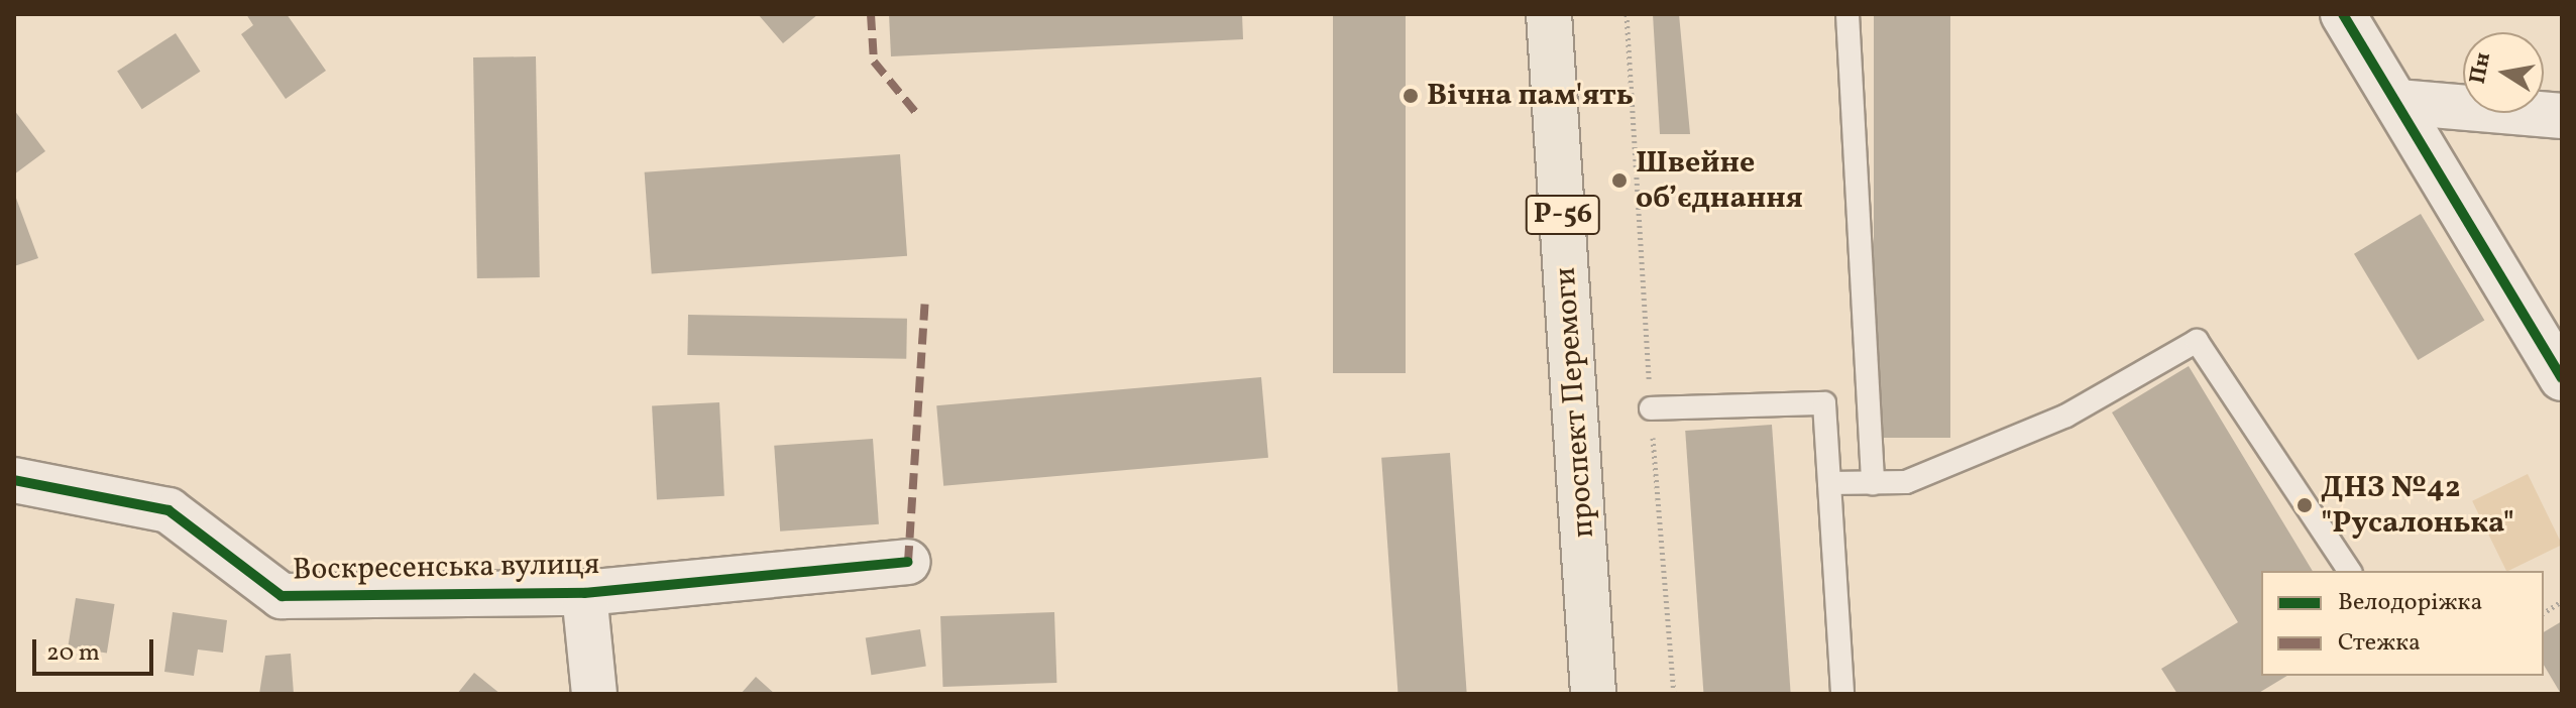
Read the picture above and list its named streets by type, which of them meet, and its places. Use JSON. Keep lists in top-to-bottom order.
{
  "streets": {
    "main road": ["Р-56", "проспект Перемоги"],
    "street": ["Воскресенська вулиця"]
  },
  "places": ["Вічна пам'ять", "Швейне об’єднання", "ДНЗ №42 \"Русалонька\""],
  "legend": ["Велодоріжка", "Стежка"],
  "scale_bar": "20 m",
  "north": "left"
}
